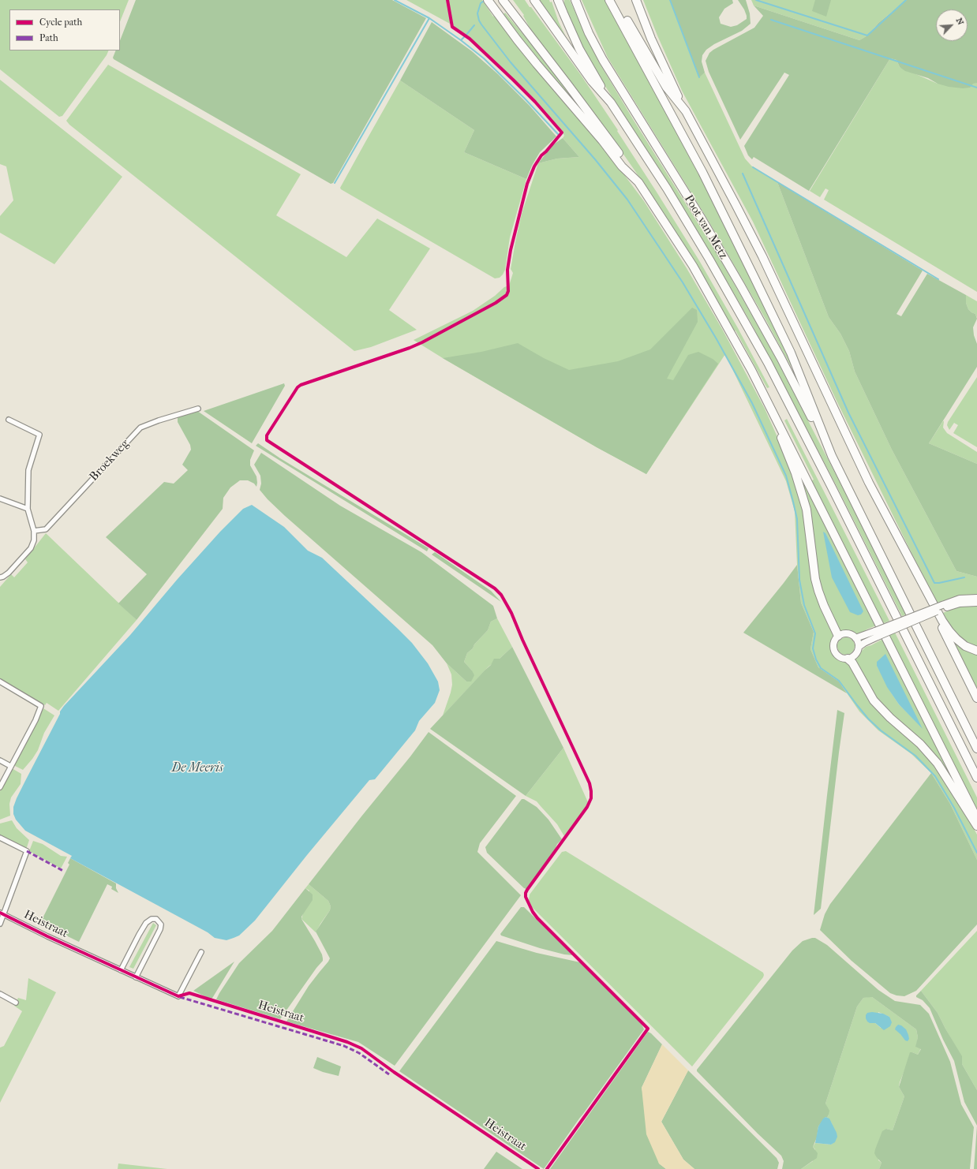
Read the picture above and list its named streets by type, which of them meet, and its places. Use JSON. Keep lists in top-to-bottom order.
{
  "streets": {
    "highway": ["Poot van Metz"],
    "street": ["Broekweg", "Heistraat"]
  },
  "water": ["De Meeris"],
  "legend": ["Cycle path", "Path"],
  "north": "top right"
}
